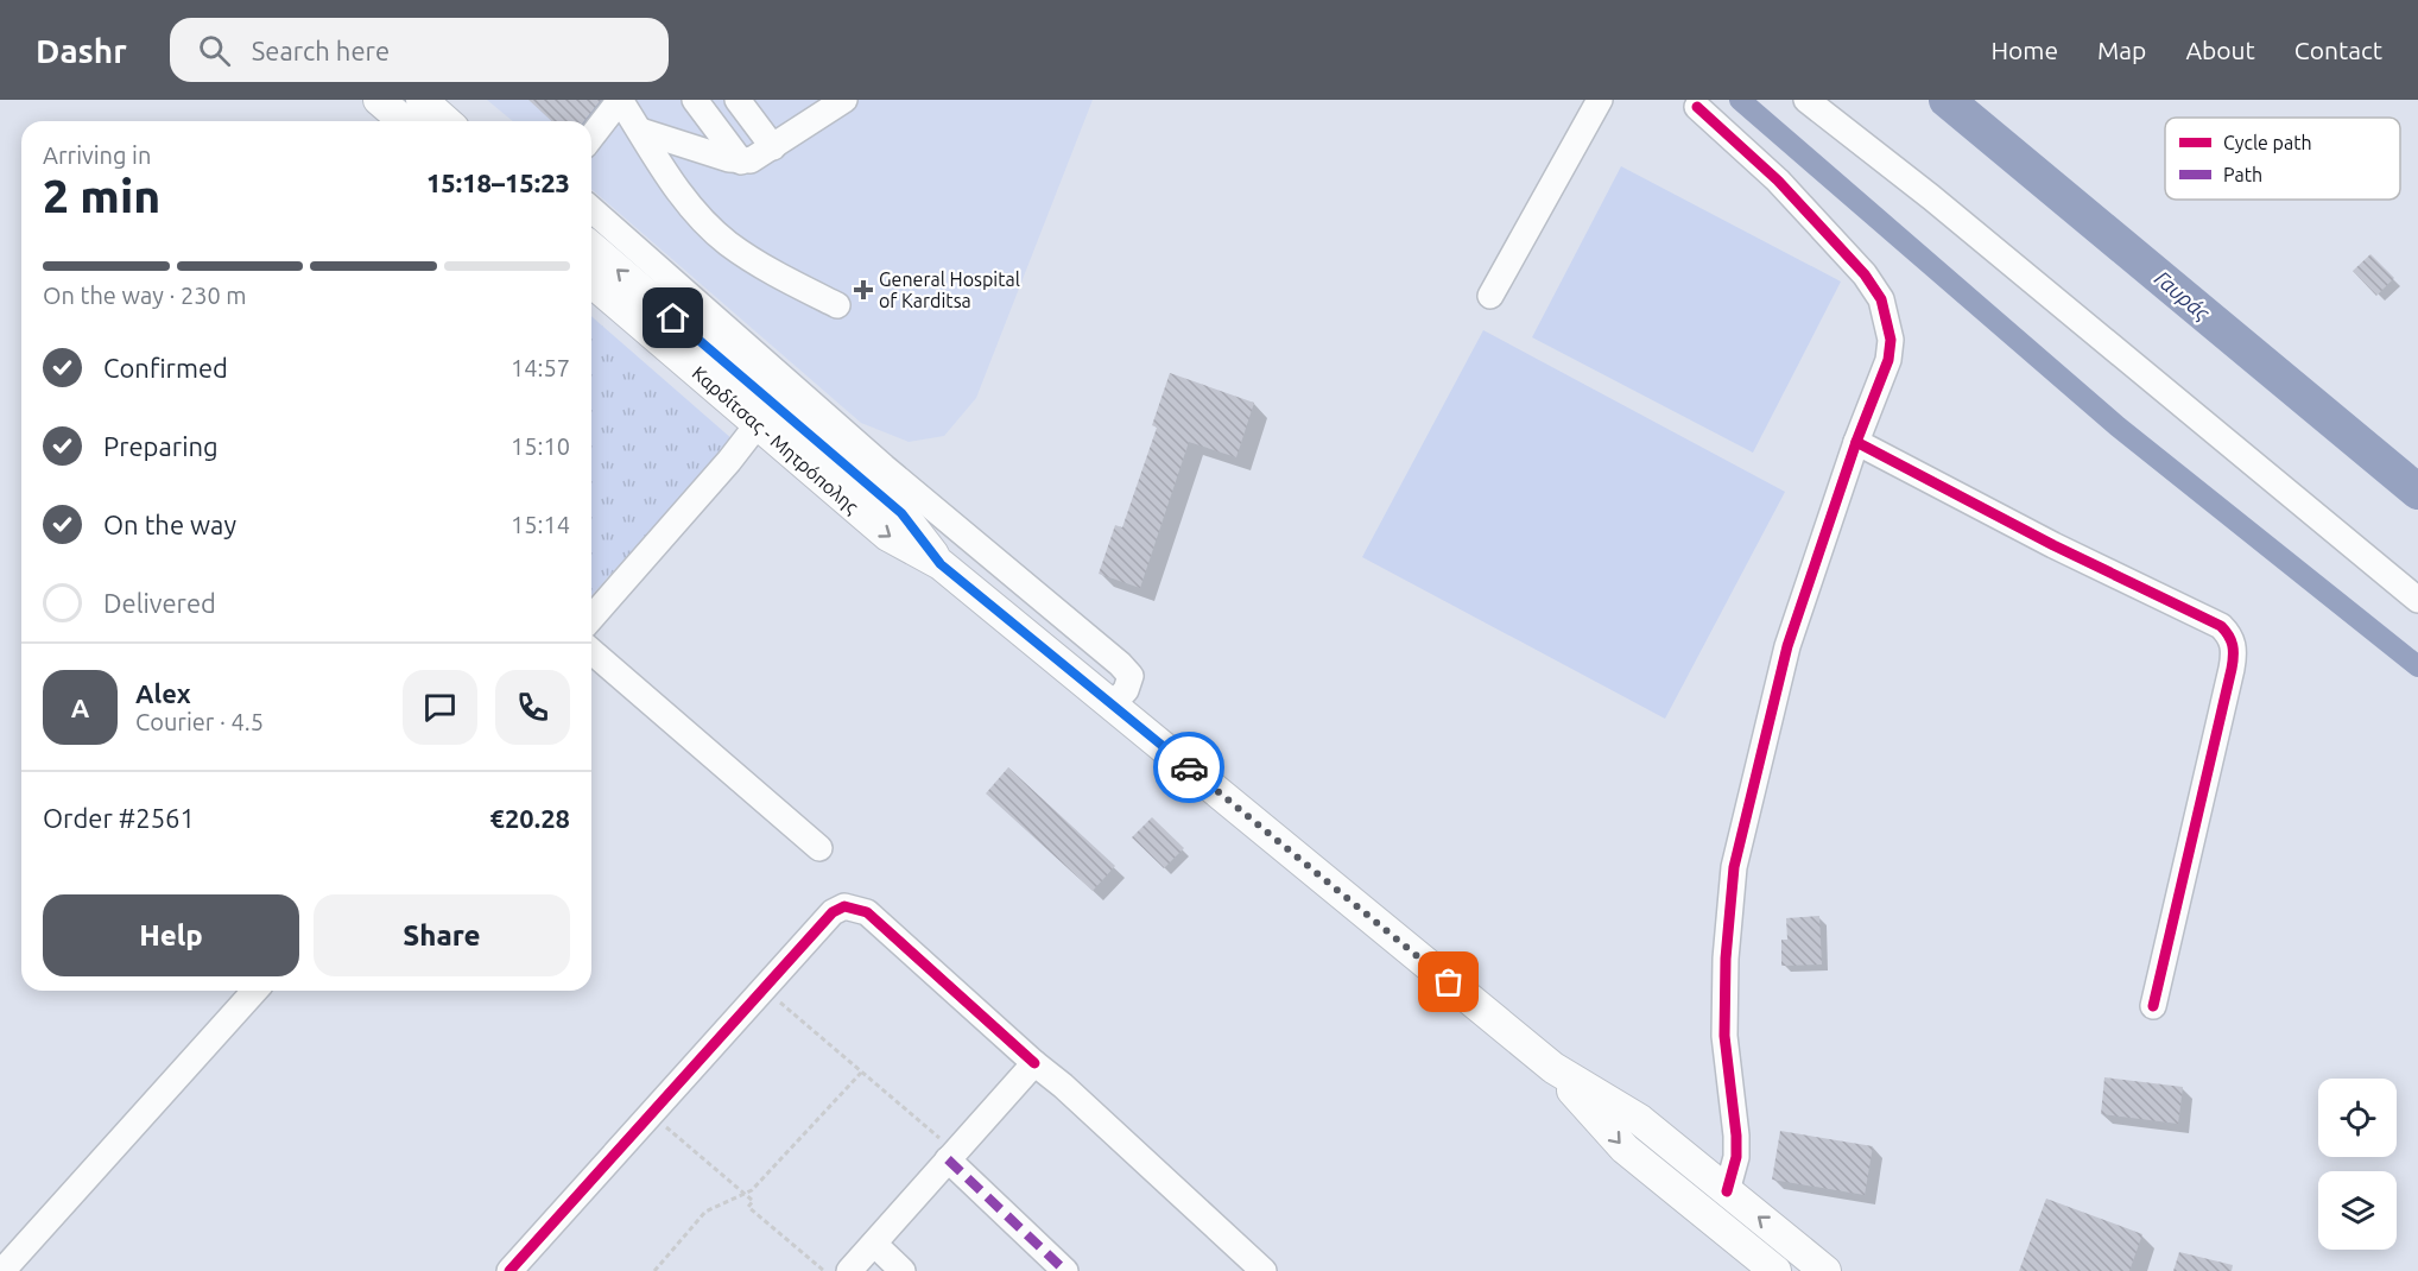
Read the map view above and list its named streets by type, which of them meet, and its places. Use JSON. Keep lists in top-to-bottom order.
{
  "streets": {
    "main road": ["Καρδίτσας - Μητρόπολης"]
  },
  "water": ["Γαυράς"],
  "places": {
    "health": ["General Hospital of Karditsa"]
  },
  "legend": ["Cycle path", "Path"],
  "page": {
    "header": "Dashr",
    "search": "Search here",
    "nav": [
      "Home",
      "Map",
      "About",
      "Contact"
    ],
    "heading": ["2 min", "Arriving in", "15:18–15:23"],
    "panel": [
      "Alex",
      "Courier · 4.5",
      "Order #2561",
      "€20.28"
    ],
    "bar": "On the way · 230 m",
    "list": [
      ["Confirmed", "14:57"],
      ["Preparing", "15:10"],
      ["On the way", "15:14"],
      "Delivered"
    ],
    "round": "A",
    "buttons": ["Help", "Share"]
  }
}
